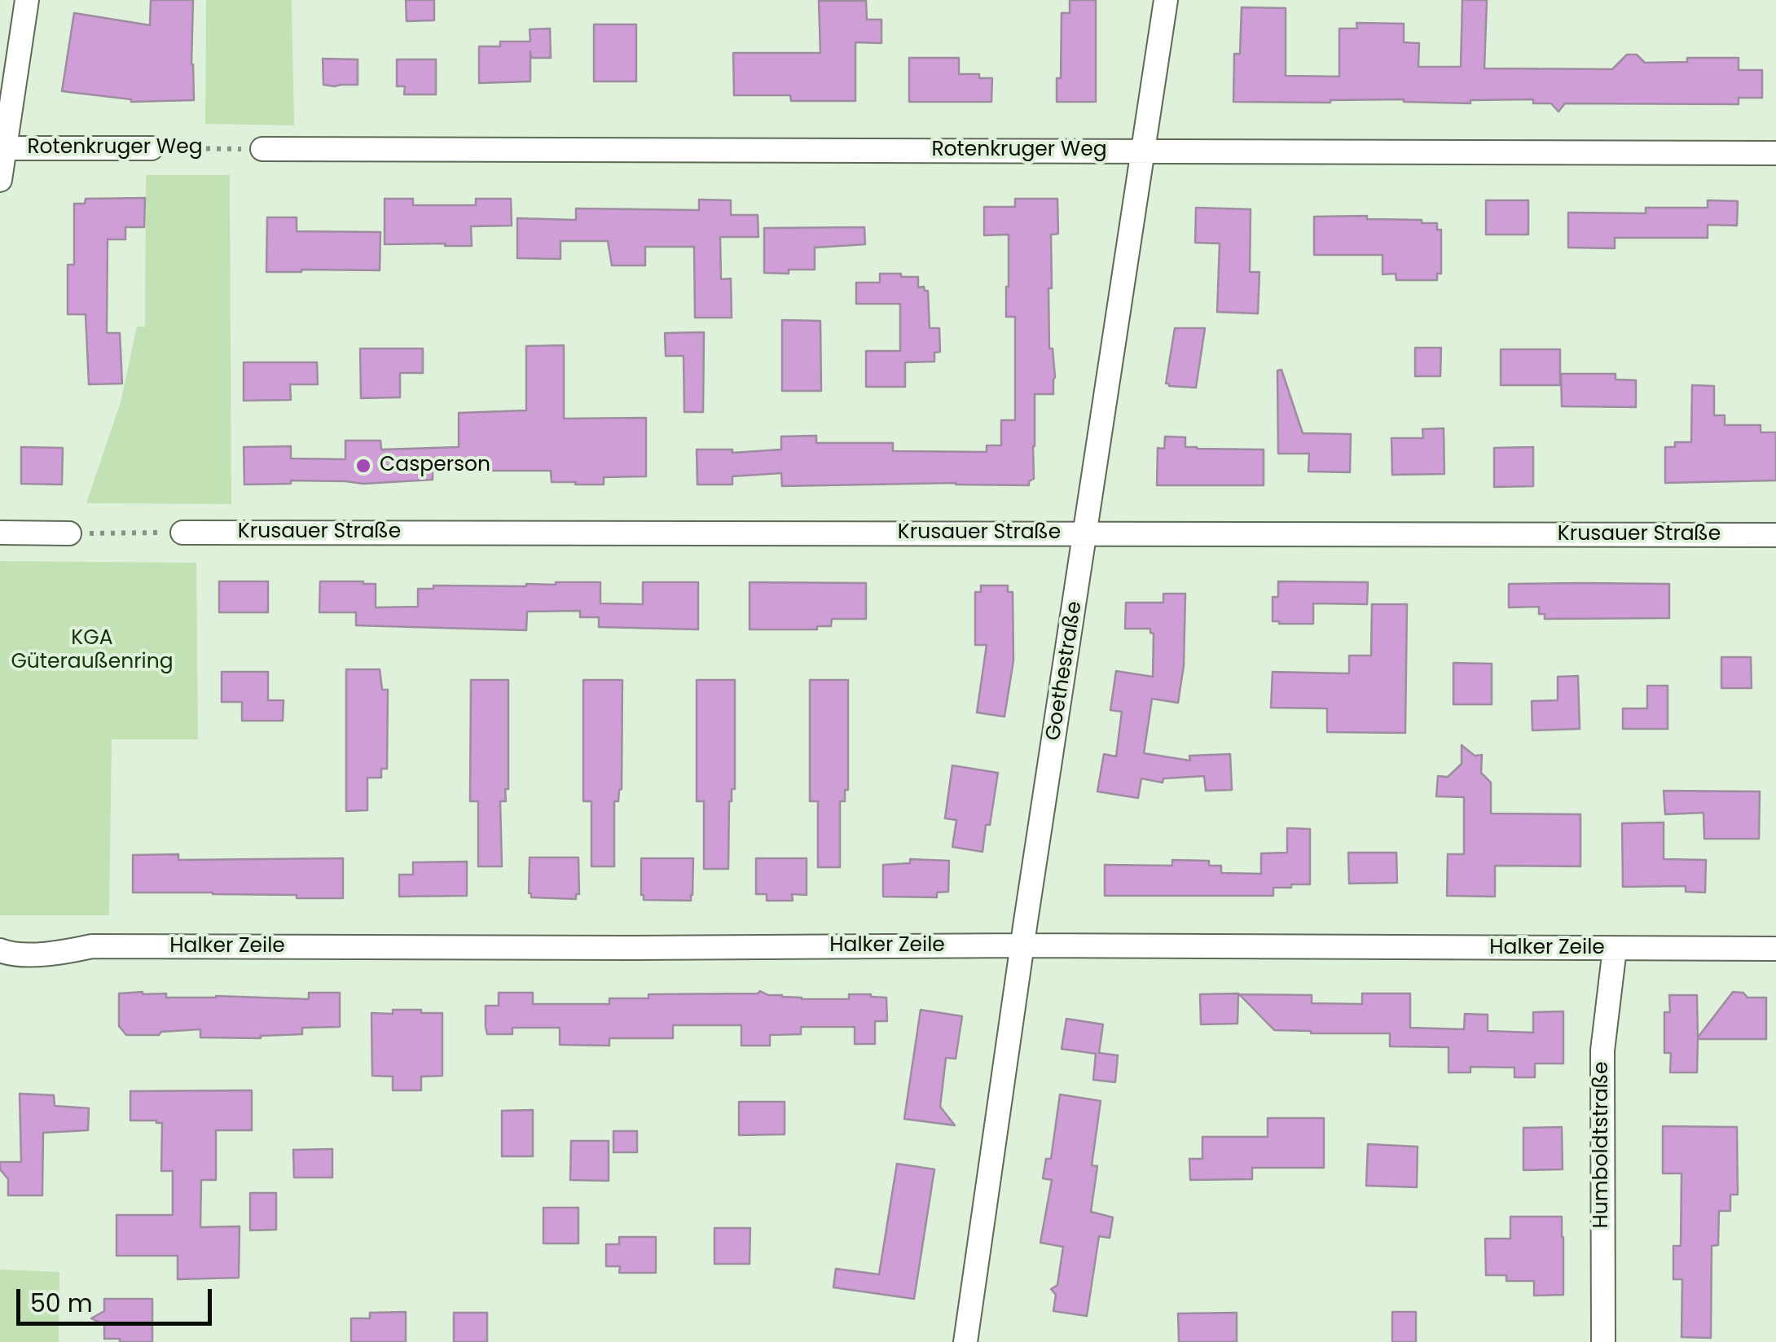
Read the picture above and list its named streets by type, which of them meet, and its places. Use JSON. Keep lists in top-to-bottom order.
{
  "streets": {
    "street": [
      "Rotenkruger Weg",
      "Krusauer Straße",
      "Goethestraße",
      "Halker Zeile",
      "Humboldtstraße"
    ]
  },
  "crossings": [
    ["Rotenkruger Weg", "Goethestraße"],
    ["Krusauer Straße", "Goethestraße"],
    ["Goethestraße", "Halker Zeile"],
    ["Halker Zeile", "Humboldtstraße"]
  ],
  "parks": ["KGA Güteraußenring"],
  "places": ["Casperson"],
  "scale_bar": "50 m"
}
